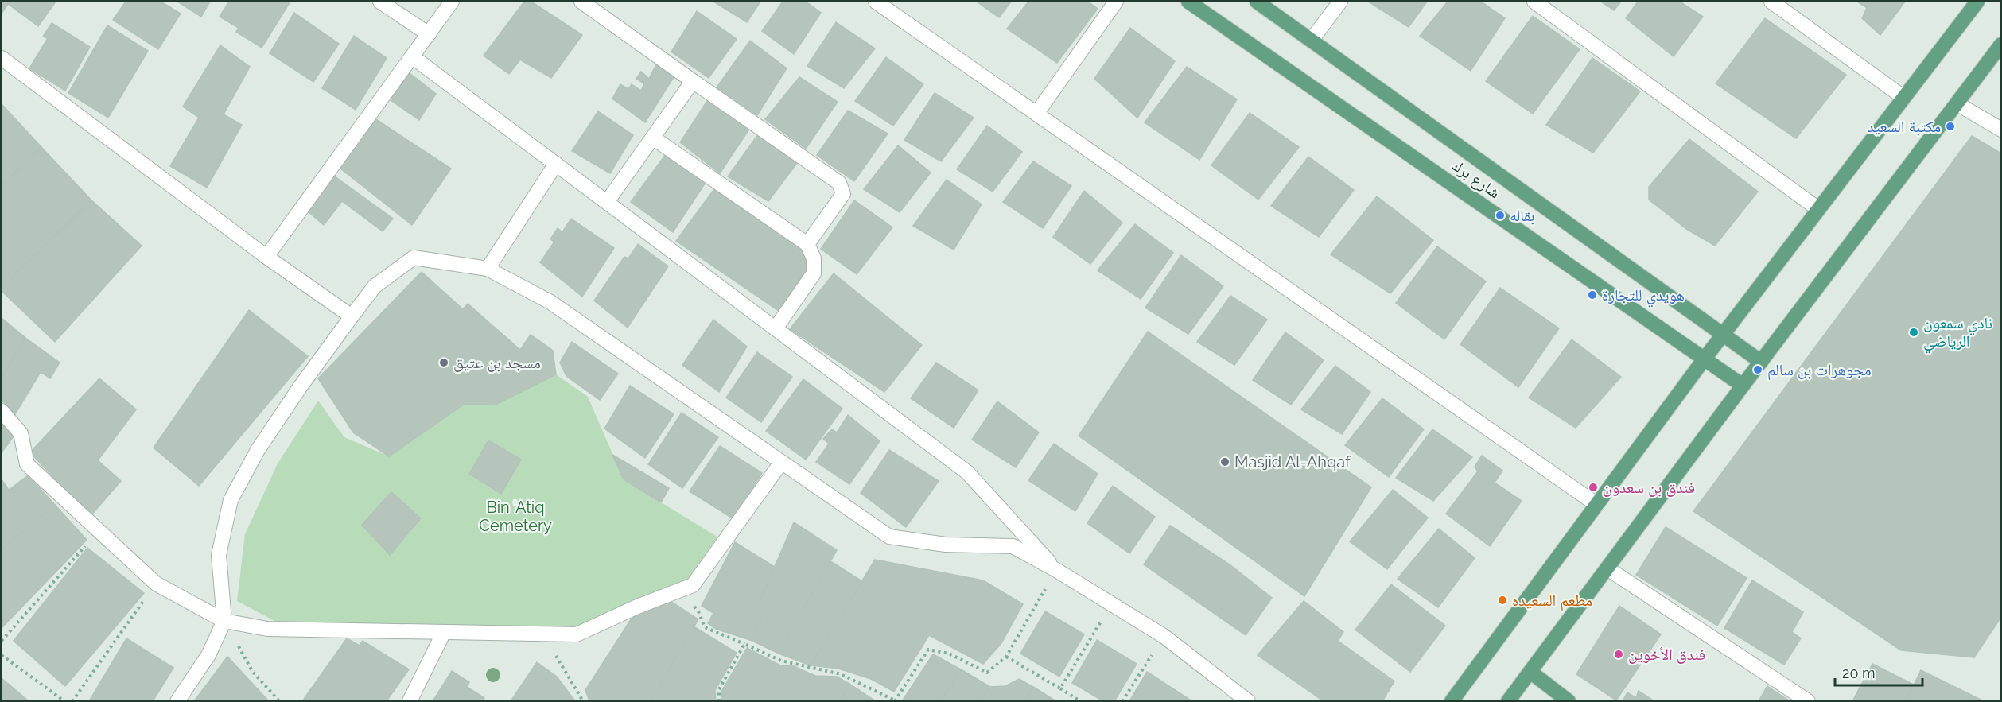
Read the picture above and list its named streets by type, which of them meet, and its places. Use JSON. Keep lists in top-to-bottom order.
{
  "streets": {
    "main road": ["شارع برك"]
  },
  "parks": ["Bin 'Atiq Cemetery"],
  "places": [
    "مكتبة السعيد",
    "بقاله",
    "هويدي للتجارة",
    "نادي سمعون الرياضي",
    "مسجد بن عتيق",
    "مجوهرات بن سالم",
    "Masjid Al-Ahqaf",
    "فندق بن سعدون",
    "مطعم السعيده",
    "فندق الأخوين"
  ],
  "scale_bar": "20 m"
}
